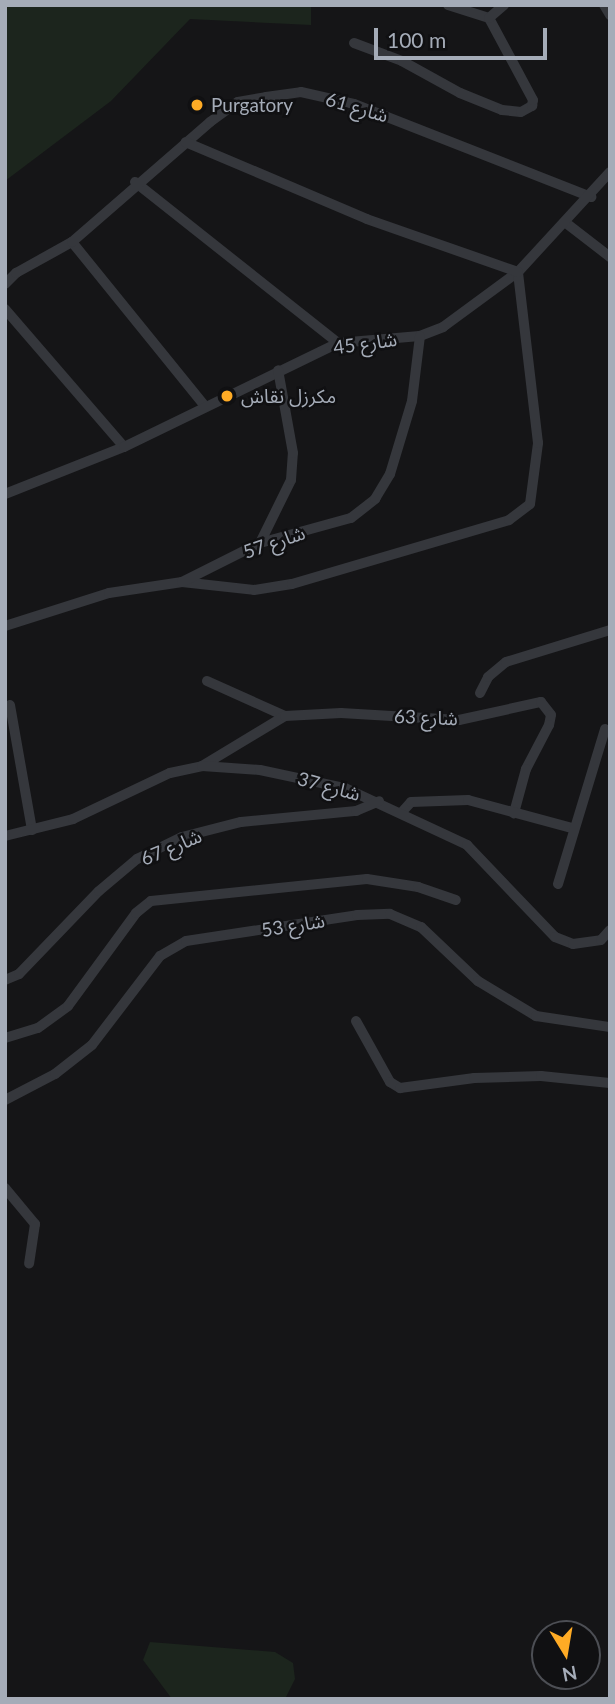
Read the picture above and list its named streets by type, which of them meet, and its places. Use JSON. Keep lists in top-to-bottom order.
{
  "streets": {
    "street": [
      "شارع 61",
      "شارع 45",
      "شارع 57",
      "شارع 63",
      "شارع 37",
      "شارع 67",
      "شارع 53"
    ]
  },
  "crossings": [
    ["شارع 61", "شارع 45"],
    ["شارع 45", "شارع 57"],
    ["شارع 63", "شارع 37"],
    ["شارع 37", "شارع 67"]
  ],
  "places": ["Purgatory", "مكرزل نقاش"],
  "scale_bar": "100 m",
  "north": "bottom"
}
